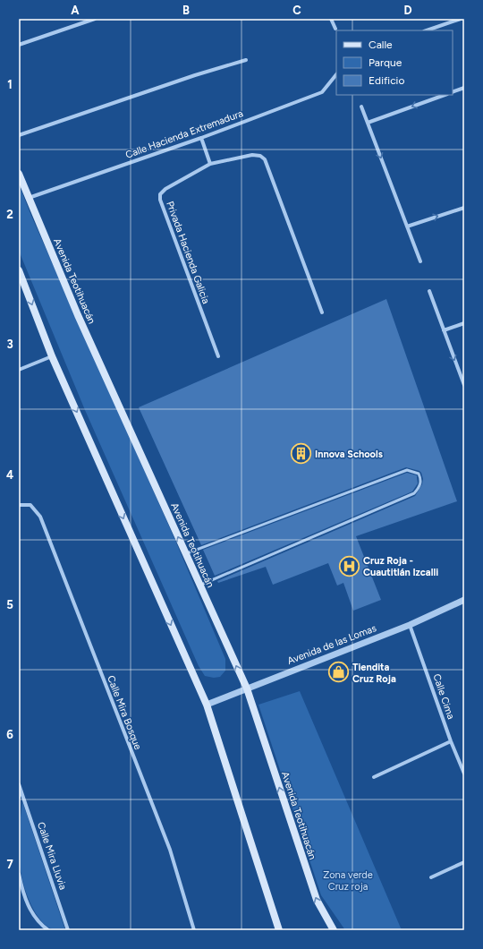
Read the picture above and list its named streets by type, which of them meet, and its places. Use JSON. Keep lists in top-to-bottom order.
{
  "streets": {
    "main road": ["Avenida Teotihuacán"],
    "street": [
      "Calle Hacienda Extremadura",
      "Privada Hacienda Galicia",
      "Avenida de las Lomas",
      "Calle Cima",
      "Calle Mira Bosque",
      "Calle Mira Lluvia"
    ]
  },
  "crossings": [
    ["Calle Hacienda Extremadura", "Avenida Teotihuacán"],
    ["Avenida Teotihuacán", "Avenida de las Lomas"],
    ["Avenida de las Lomas", "Calle Cima"]
  ],
  "parks": ["Zona verde Cruz roja"],
  "places": {
    "building": ["Innova Schools"],
    "hospital": ["Cruz Roja - Cuautitlán Izcalli"],
    "shop": ["Tiendita Cruz Roja"]
  },
  "legend": ["Calle", "Parque", "Edificio"],
  "grid": {
    "columns": [
      "A",
      "B",
      "C",
      "D"
    ],
    "rows": [
      "1",
      "2",
      "3",
      "4",
      "5",
      "6",
      "7"
    ]
  }
}
